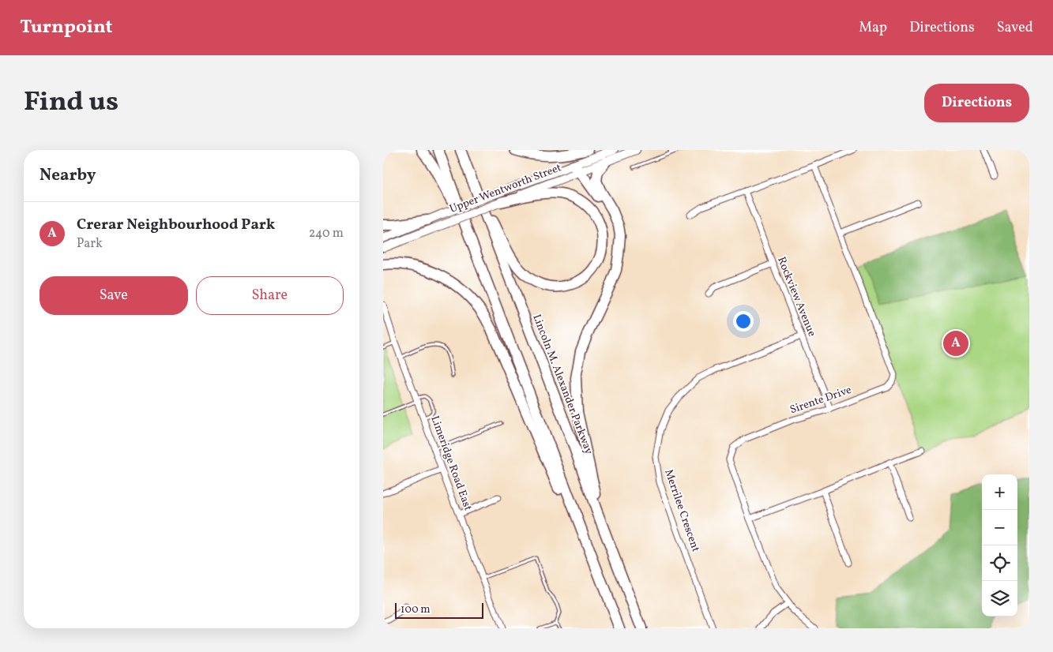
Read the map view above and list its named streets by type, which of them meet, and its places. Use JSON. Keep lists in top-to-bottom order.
{
  "streets": {
    "highway": ["Lincoln M. Alexander Parkway"],
    "main road": ["Upper Wentworth Street"],
    "street": [
      "Rockview Avenue",
      "Sirente Drive",
      "Limeridge Road East",
      "Merrilee Crescent"
    ]
  },
  "crossings": [
    ["Rockview Avenue", "Sirente Drive"],
    ["Rockview Avenue", "Merrilee Crescent"]
  ],
  "scale_bar": "100 m",
  "page": {
    "header": "Turnpoint",
    "nav": ["Map", "Directions", "Saved"],
    "title": "Find us",
    "buttons": [
      "Directions",
      ["Save", "Share"]
    ],
    "heading": "Nearby",
    "list": [
      {
        "mark": "A",
        "name": "Crerar Neighbourhood Park",
        "note": "Park",
        "value": "240 m"
      }
    ],
    "pins": "A",
    "map_buttons": ["+", "−"],
    "scale": "100 m"
  }
}
